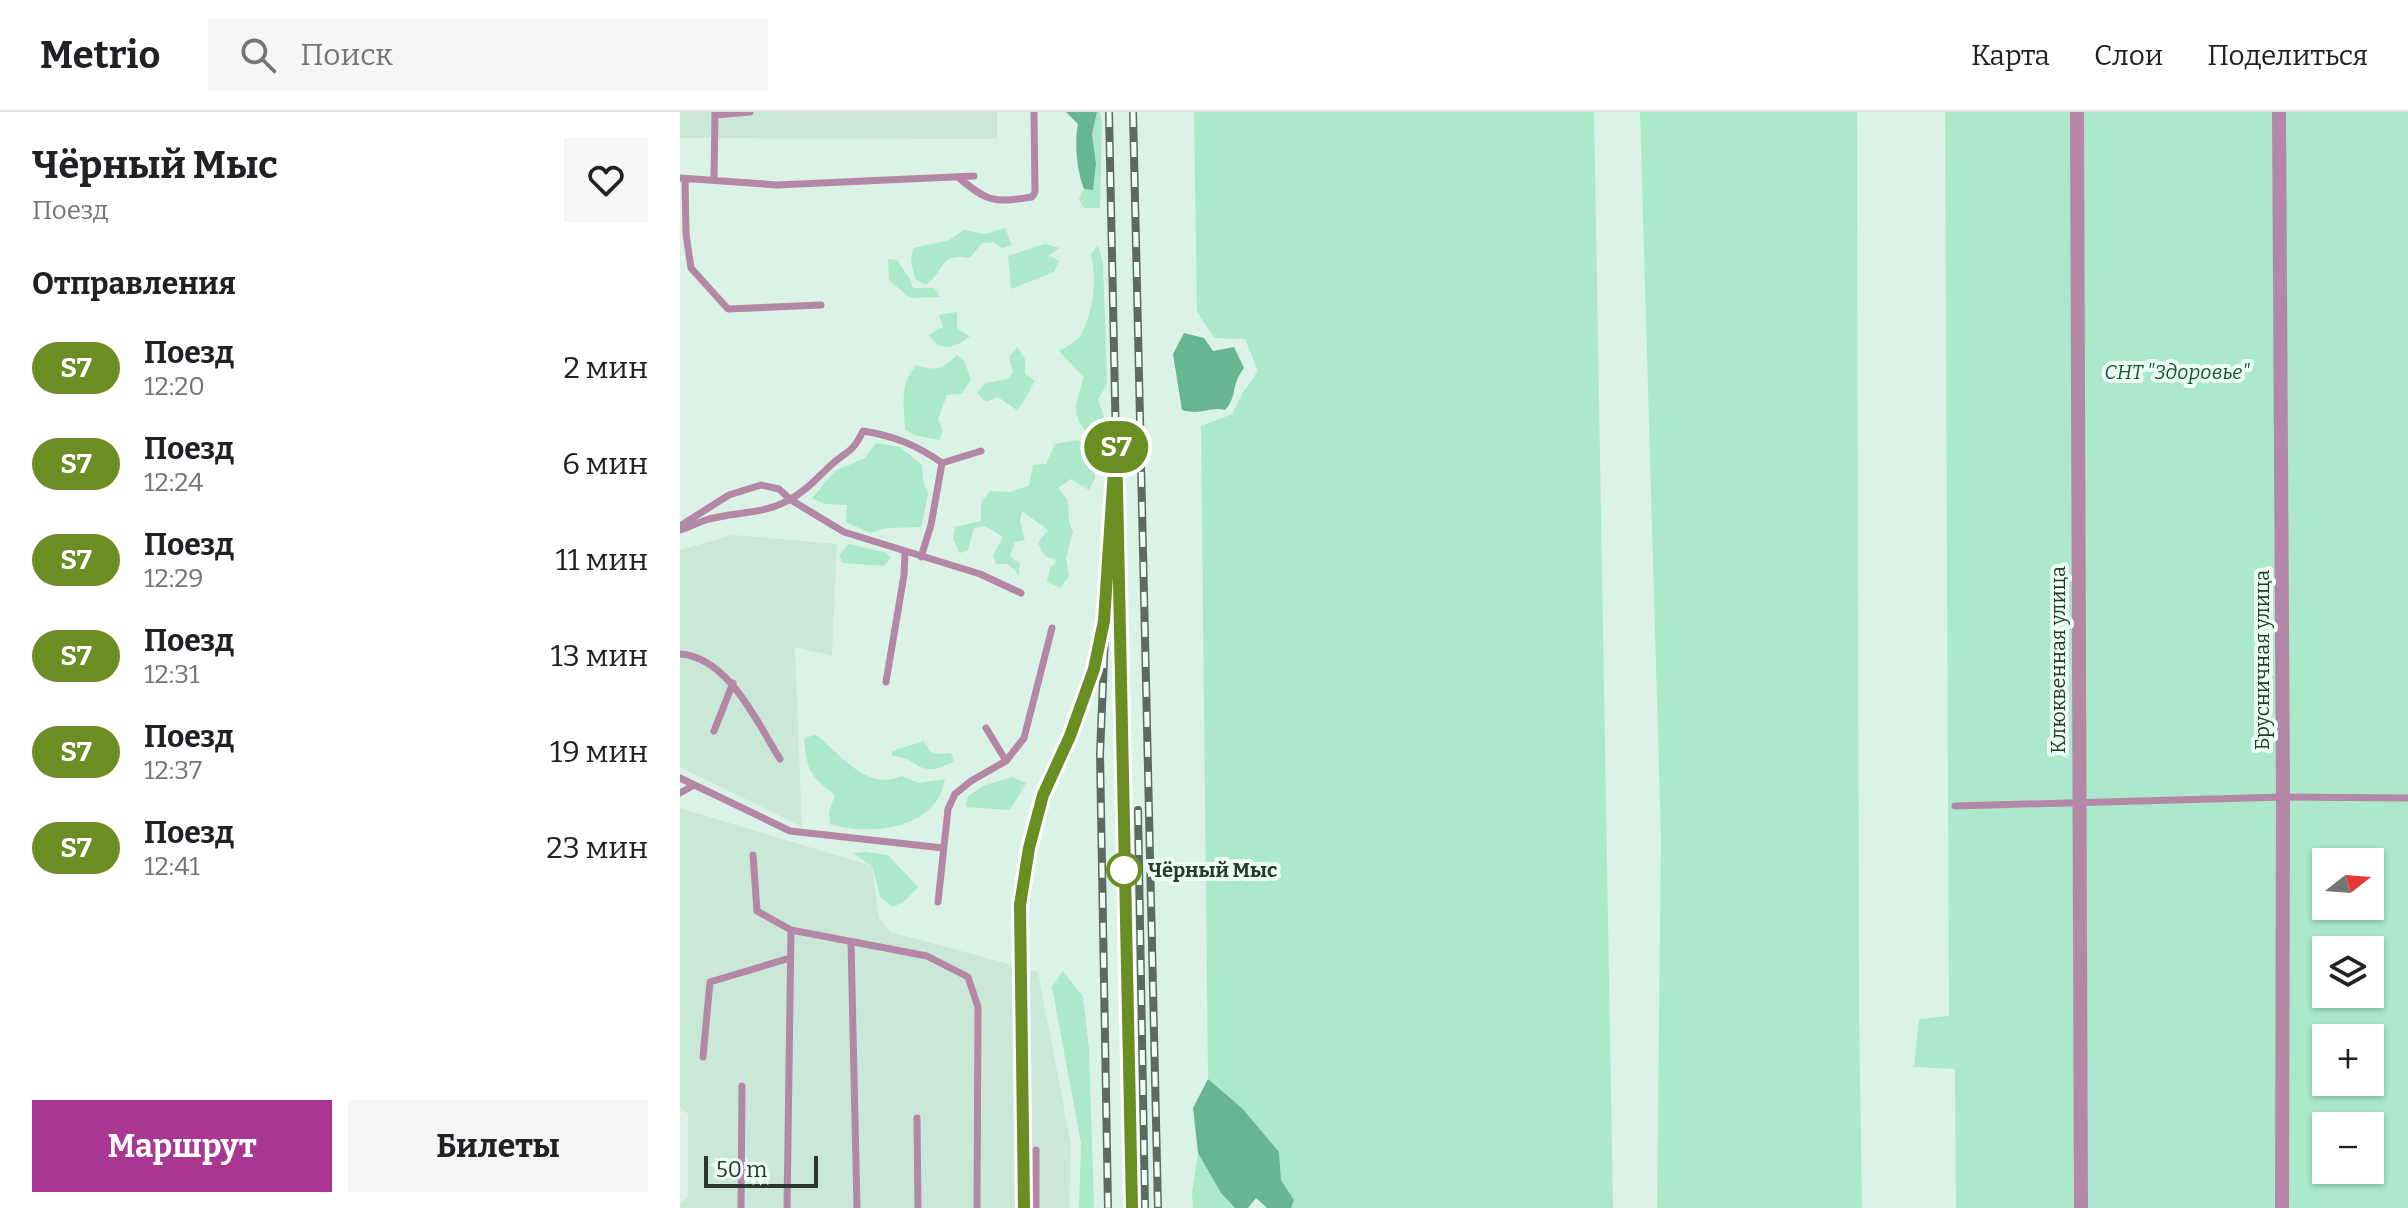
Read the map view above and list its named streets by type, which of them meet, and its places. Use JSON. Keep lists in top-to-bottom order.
{
  "streets": {
    "street": ["Клюквенная улица", "Брусничная улица"]
  },
  "parks": ["СНТ \"Здоровье\""],
  "places": ["Чёрный Мыс"],
  "scale_bar": "50 m",
  "north": "right",
  "page": {
    "header": "Metrio",
    "search": "Поиск",
    "nav": ["Карта", "Слои", "Поделиться"],
    "heading": [
      ["Чёрный Мыс", "Поезд"],
      "Отправления"
    ],
    "on_map": "S7",
    "list": [
      {
        "mark": "S7",
        "name": "Поезд",
        "note": "12:20",
        "value": "2 мин"
      },
      {
        "mark": "S7",
        "name": "Поезд",
        "note": "12:24",
        "value": "6 мин"
      },
      {
        "mark": "S7",
        "name": "Поезд",
        "note": "12:29",
        "value": "11 мин"
      },
      {
        "mark": "S7",
        "name": "Поезд",
        "note": "12:31",
        "value": "13 мин"
      },
      {
        "mark": "S7",
        "name": "Поезд",
        "note": "12:37",
        "value": "19 мин"
      },
      {
        "mark": "S7",
        "name": "Поезд",
        "note": "12:41",
        "value": "23 мин"
      }
    ],
    "map_buttons": ["+", "−"],
    "buttons": ["Маршрут", "Билеты"],
    "scale": "50 m"
  }
}
